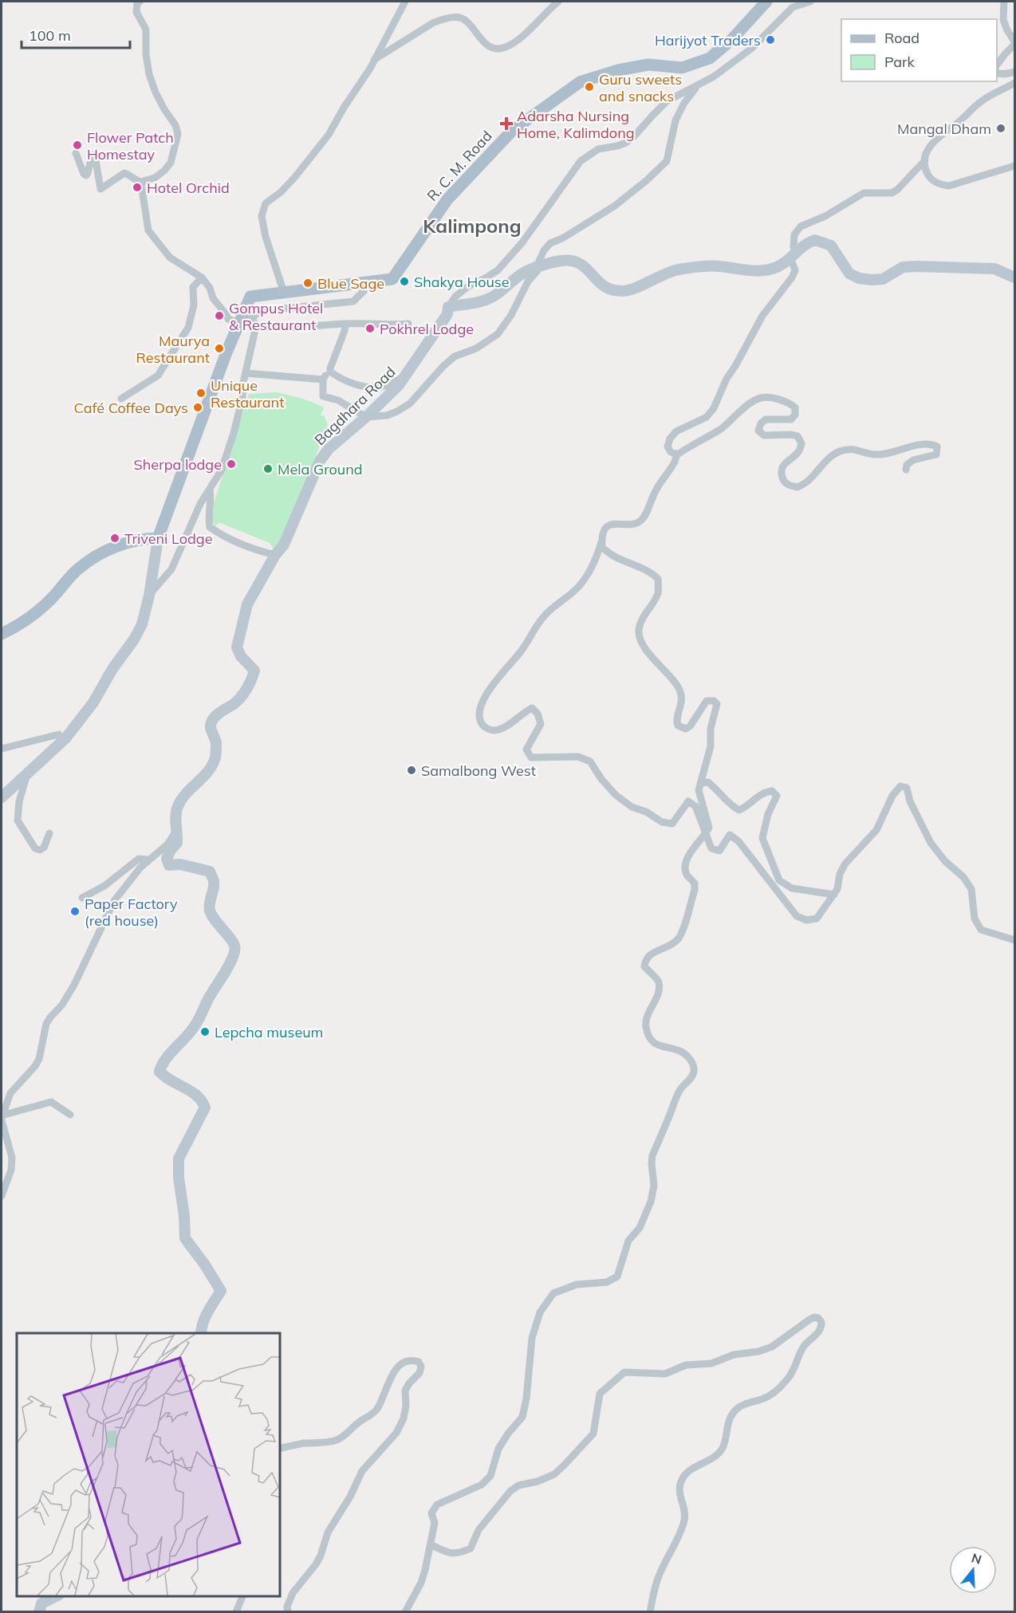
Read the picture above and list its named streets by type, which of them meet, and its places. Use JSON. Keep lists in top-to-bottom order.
{
  "streets": {
    "main road": ["R. C. M. Road"],
    "street": ["Bagdhara Road"]
  },
  "districts": ["Kalimpong"],
  "places": {
    "other": [
      "Harijyot Traders",
      "Guru sweets and snacks",
      "Mangal Dham",
      "Flower Patch Homestay",
      "Hotel Orchid",
      "Shakya House",
      "Blue Sage",
      "Gompus Hotel & Restaurant",
      "Pokhrel Lodge",
      "Maurya Restaurant",
      "Unique Restaurant",
      "Café Coffee Days",
      "Sherpa lodge",
      "Mela Ground",
      "Triveni Lodge",
      "Samalbong West",
      "Paper Factory (red house)",
      "Lepcha museum"
    ],
    "health": ["Adarsha Nursing Home, Kalimdong"]
  },
  "legend": ["Road", "Park"],
  "scale_bar": "100 m",
  "north": "top"
}
